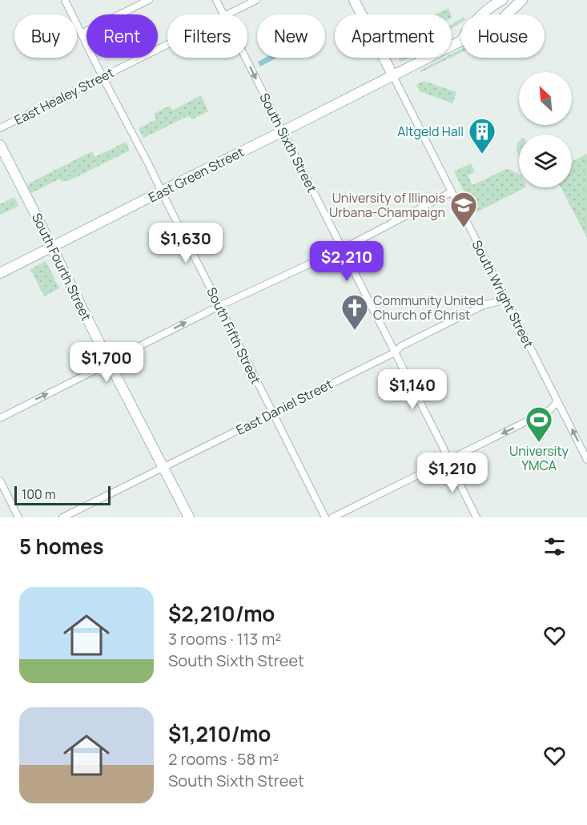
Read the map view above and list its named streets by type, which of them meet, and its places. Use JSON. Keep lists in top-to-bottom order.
{
  "streets": {
    "street": [
      "East Healey Street",
      "South Sixth Street",
      "East Green Street",
      "South Fourth Street",
      "South Wright Street",
      "South Fifth Street",
      "East Daniel Street"
    ]
  },
  "crossings": [
    ["East Healey Street", "South Fifth Street"],
    ["South Sixth Street", "East Green Street"],
    ["South Sixth Street", "East Daniel Street"],
    ["East Green Street", "South Fourth Street"],
    ["East Green Street", "South Wright Street"],
    ["East Green Street", "South Fifth Street"],
    ["South Fourth Street", "East Daniel Street"],
    ["South Wright Street", "East Daniel Street"],
    ["South Fifth Street", "East Daniel Street"]
  ],
  "places": {
    "building": ["Altgeld Hall"],
    "school or university": ["University of Illinois Urbana-Champaign"],
    "church": ["Community United Church of Christ"],
    "sports": ["University YMCA"]
  },
  "scale_bar": "100 m",
  "north": "top left",
  "page": {
    "chip": [
      "Buy",
      "Rent",
      "Filters",
      "New",
      "Apartment",
      "House"
    ],
    "price": [
      "$1,630",
      "$2,210",
      "$1,700",
      "$1,140",
      "$1,210"
    ],
    "scale": "100 m",
    "heading": "5 homes",
    "list": [
      {
        "name": "$2,210/mo",
        "note": "3 rooms · 113 m² · South Sixth Street"
      },
      {
        "name": "$1,210/mo",
        "note": "2 rooms · 58 m² · South Sixth Street"
      }
    ]
  }
}
